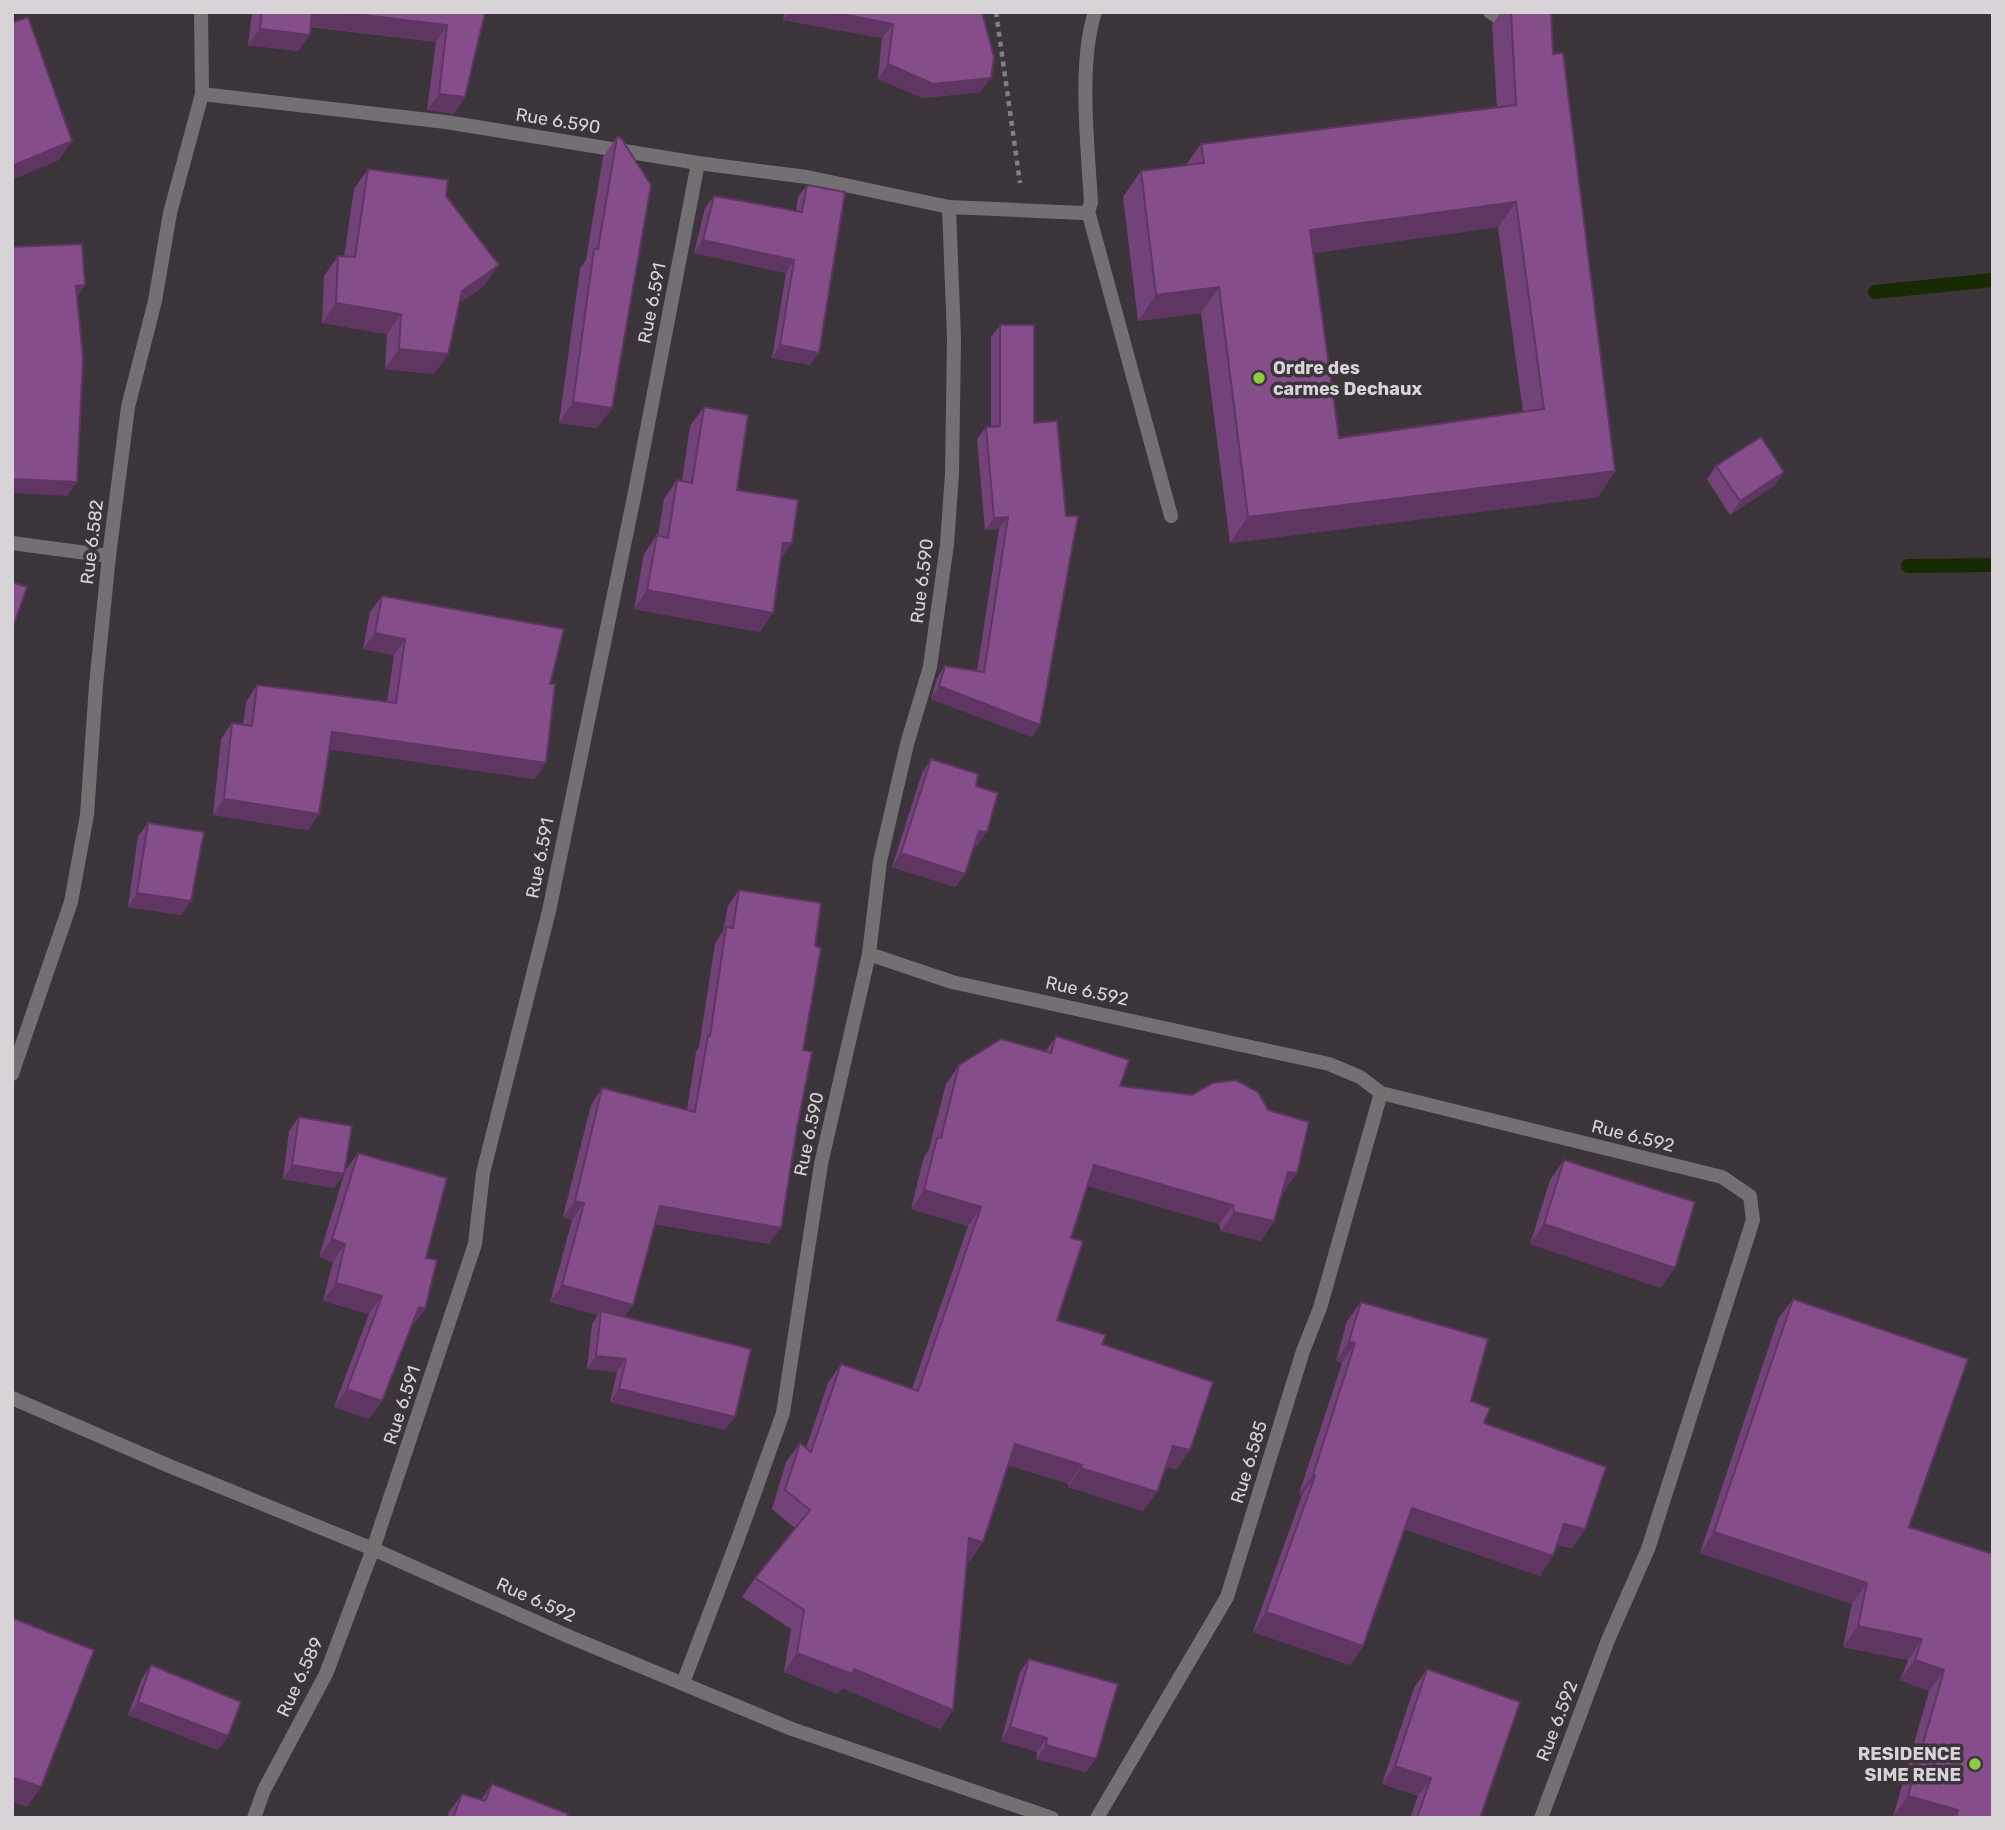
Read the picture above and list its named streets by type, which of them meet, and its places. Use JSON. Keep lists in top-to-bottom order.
{
  "streets": {
    "street": [
      "Rue 6.590",
      "Rue 6.591",
      "Rue 6.582",
      "Rue 6.592",
      "Rue 6.585",
      "Rue 6.589"
    ]
  },
  "crossings": [
    ["Rue 6.590", "Rue 6.591"],
    ["Rue 6.590", "Rue 6.582"],
    ["Rue 6.590", "Rue 6.592"],
    ["Rue 6.591", "Rue 6.592"],
    ["Rue 6.591", "Rue 6.589"],
    ["Rue 6.592", "Rue 6.585"],
    ["Rue 6.592", "Rue 6.589"]
  ],
  "places": ["Ordre des carmes Dechaux", "RESIDENCE SIME RENE"]
}
